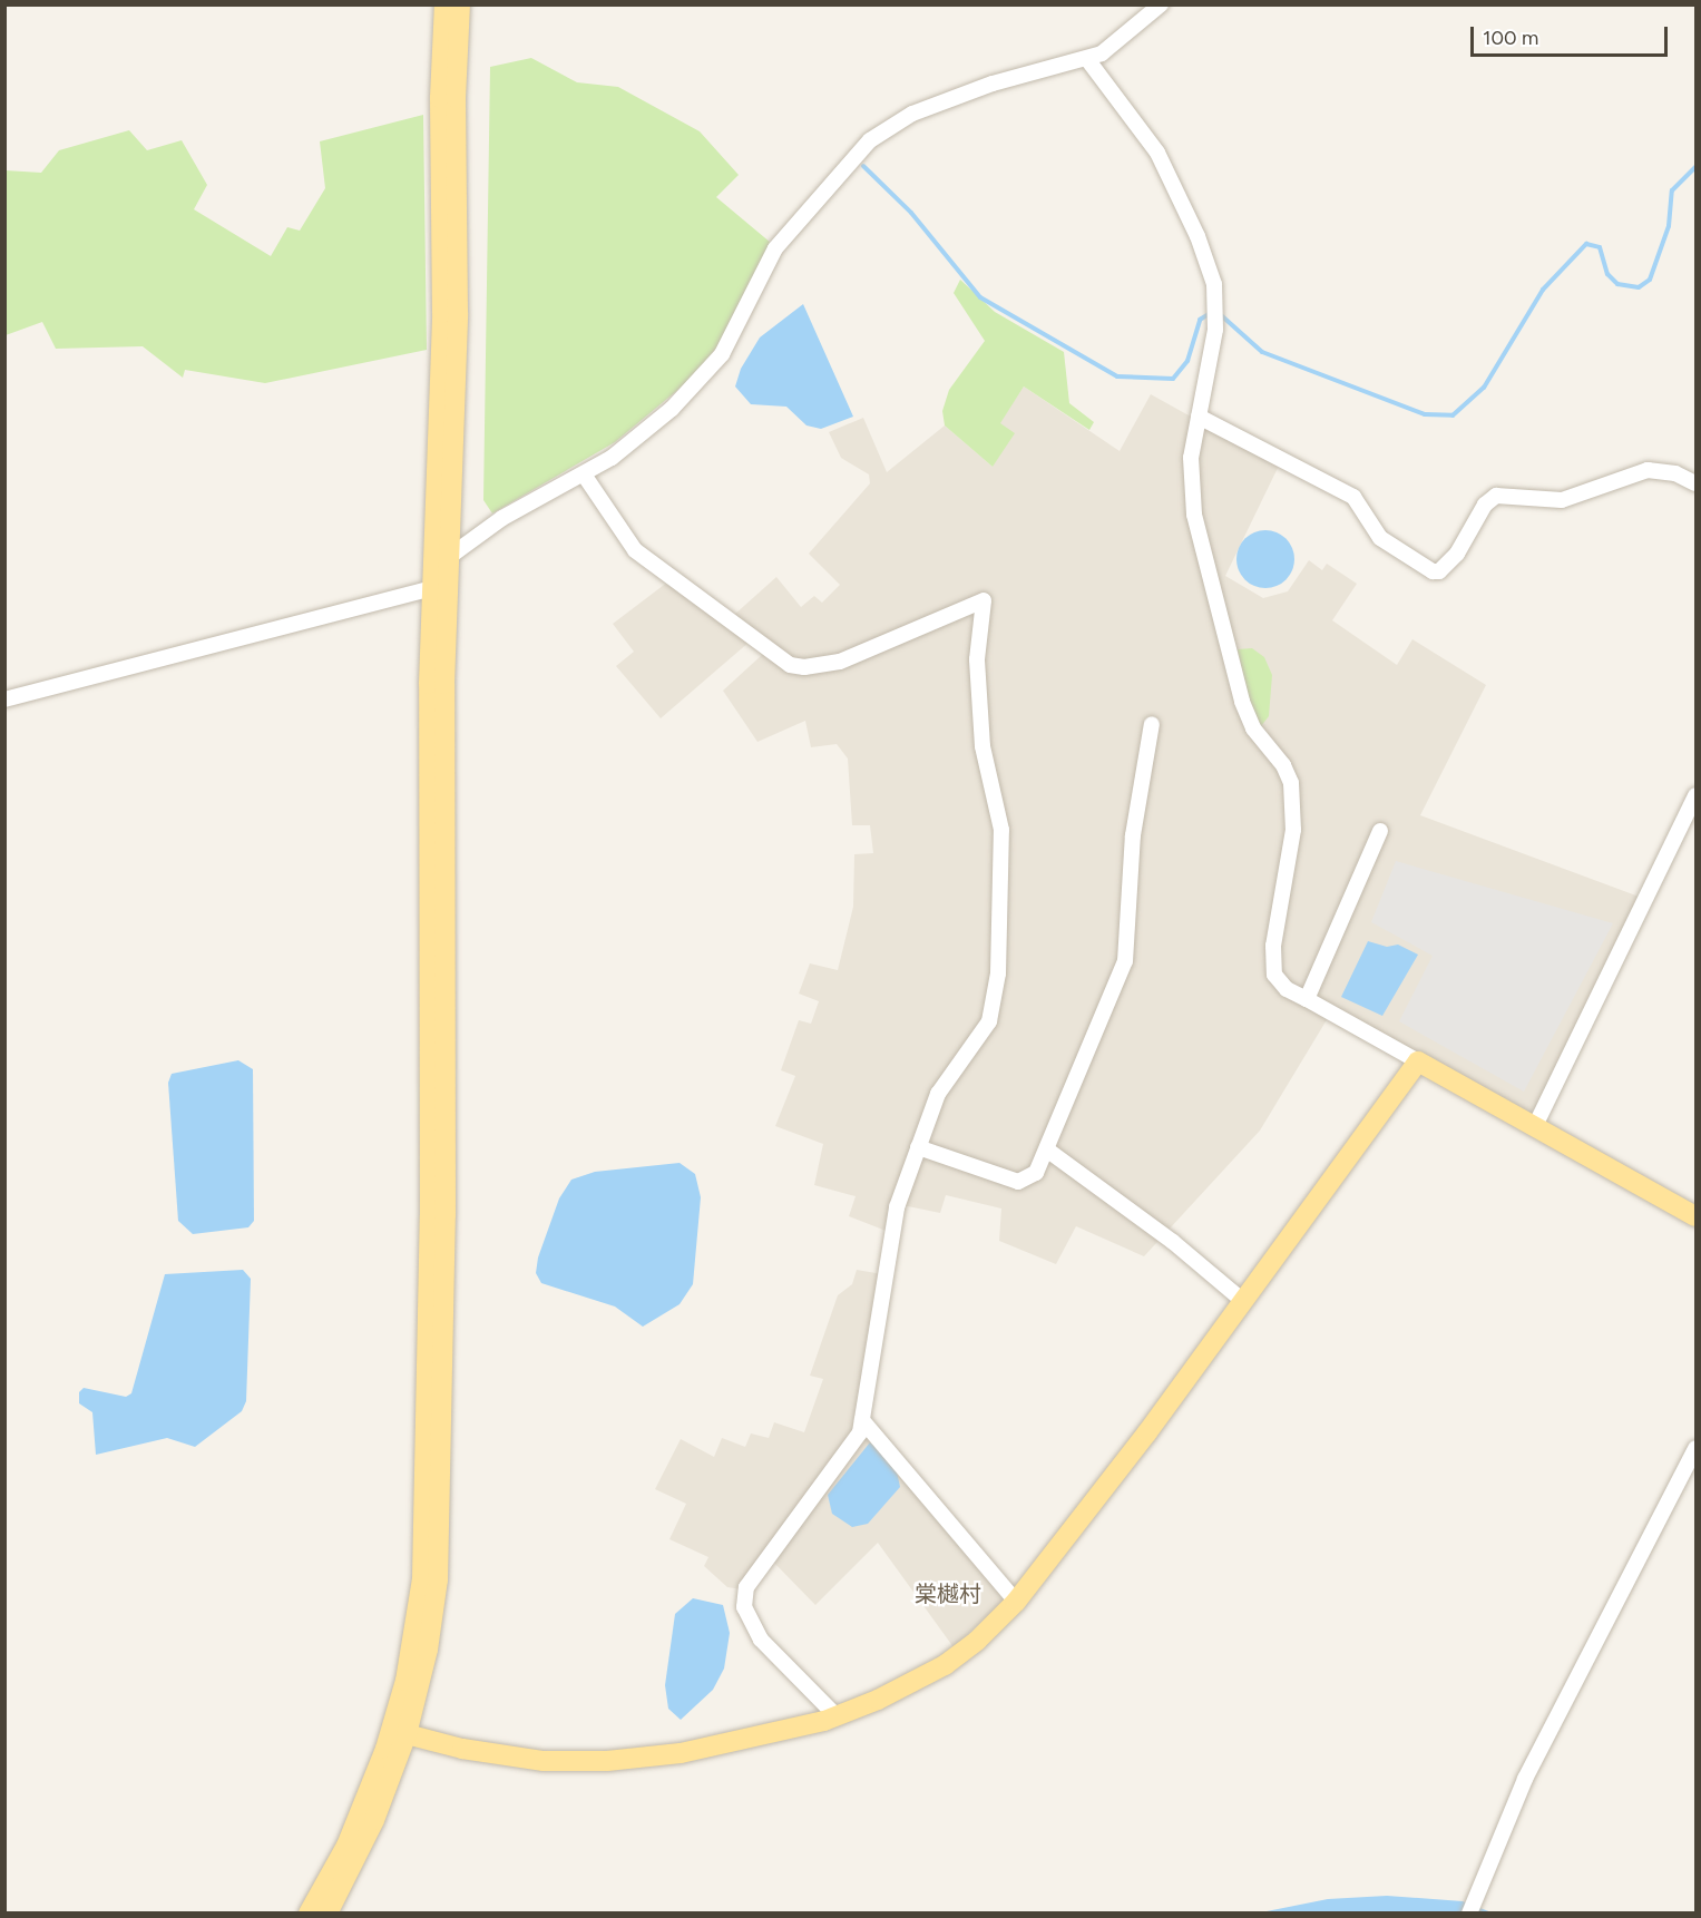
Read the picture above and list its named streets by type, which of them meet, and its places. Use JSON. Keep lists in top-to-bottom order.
{
  "districts": ["棠樾村"],
  "scale_bar": "100 m"
}
